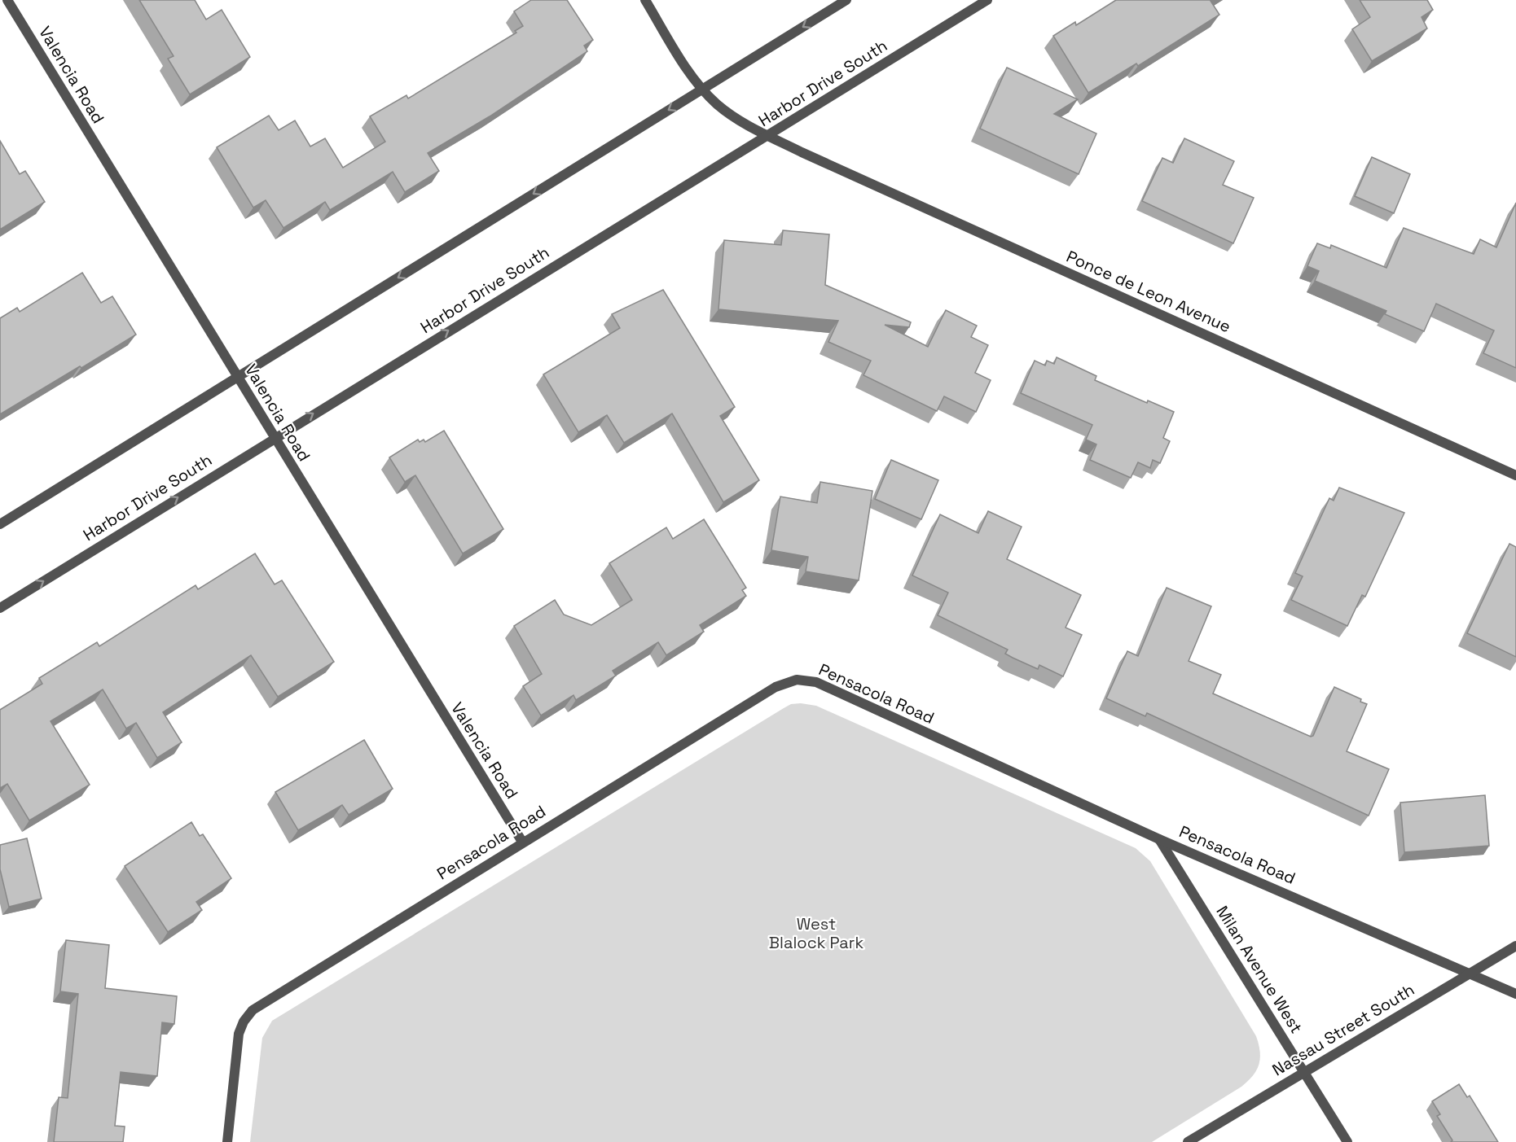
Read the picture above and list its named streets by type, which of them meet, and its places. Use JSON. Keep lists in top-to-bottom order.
{
  "streets": {
    "street": [
      "Valencia Road",
      "Harbor Drive South",
      "Ponce de Leon Avenue",
      "Pensacola Road",
      "Milan Avenue West",
      "Nassau Street South"
    ]
  },
  "crossings": [
    ["Valencia Road", "Harbor Drive South"],
    ["Valencia Road", "Pensacola Road"],
    ["Harbor Drive South", "Ponce de Leon Avenue"],
    ["Pensacola Road", "Milan Avenue West"],
    ["Pensacola Road", "Nassau Street South"],
    ["Milan Avenue West", "Nassau Street South"]
  ],
  "parks": ["West Blalock Park"]
}
